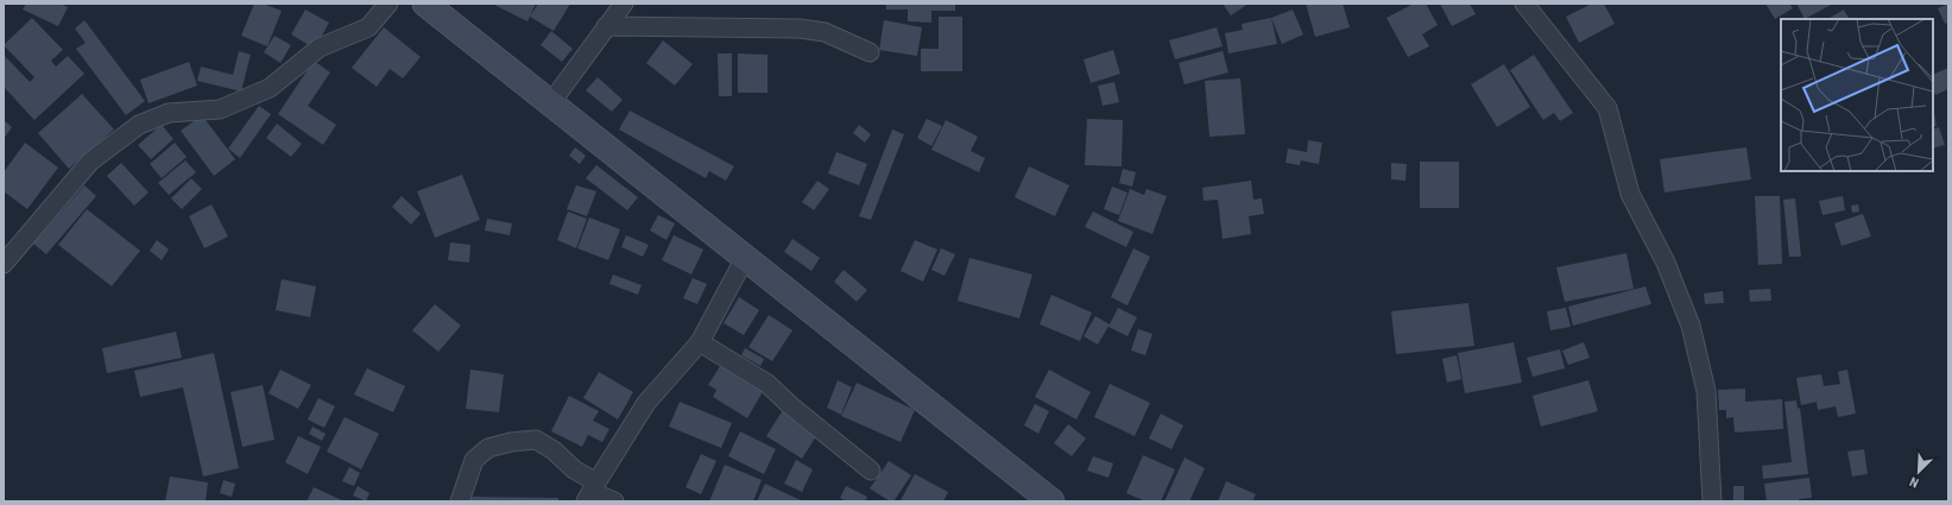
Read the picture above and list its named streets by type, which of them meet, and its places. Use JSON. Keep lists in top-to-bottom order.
{
  "north": "bottom left"
}
